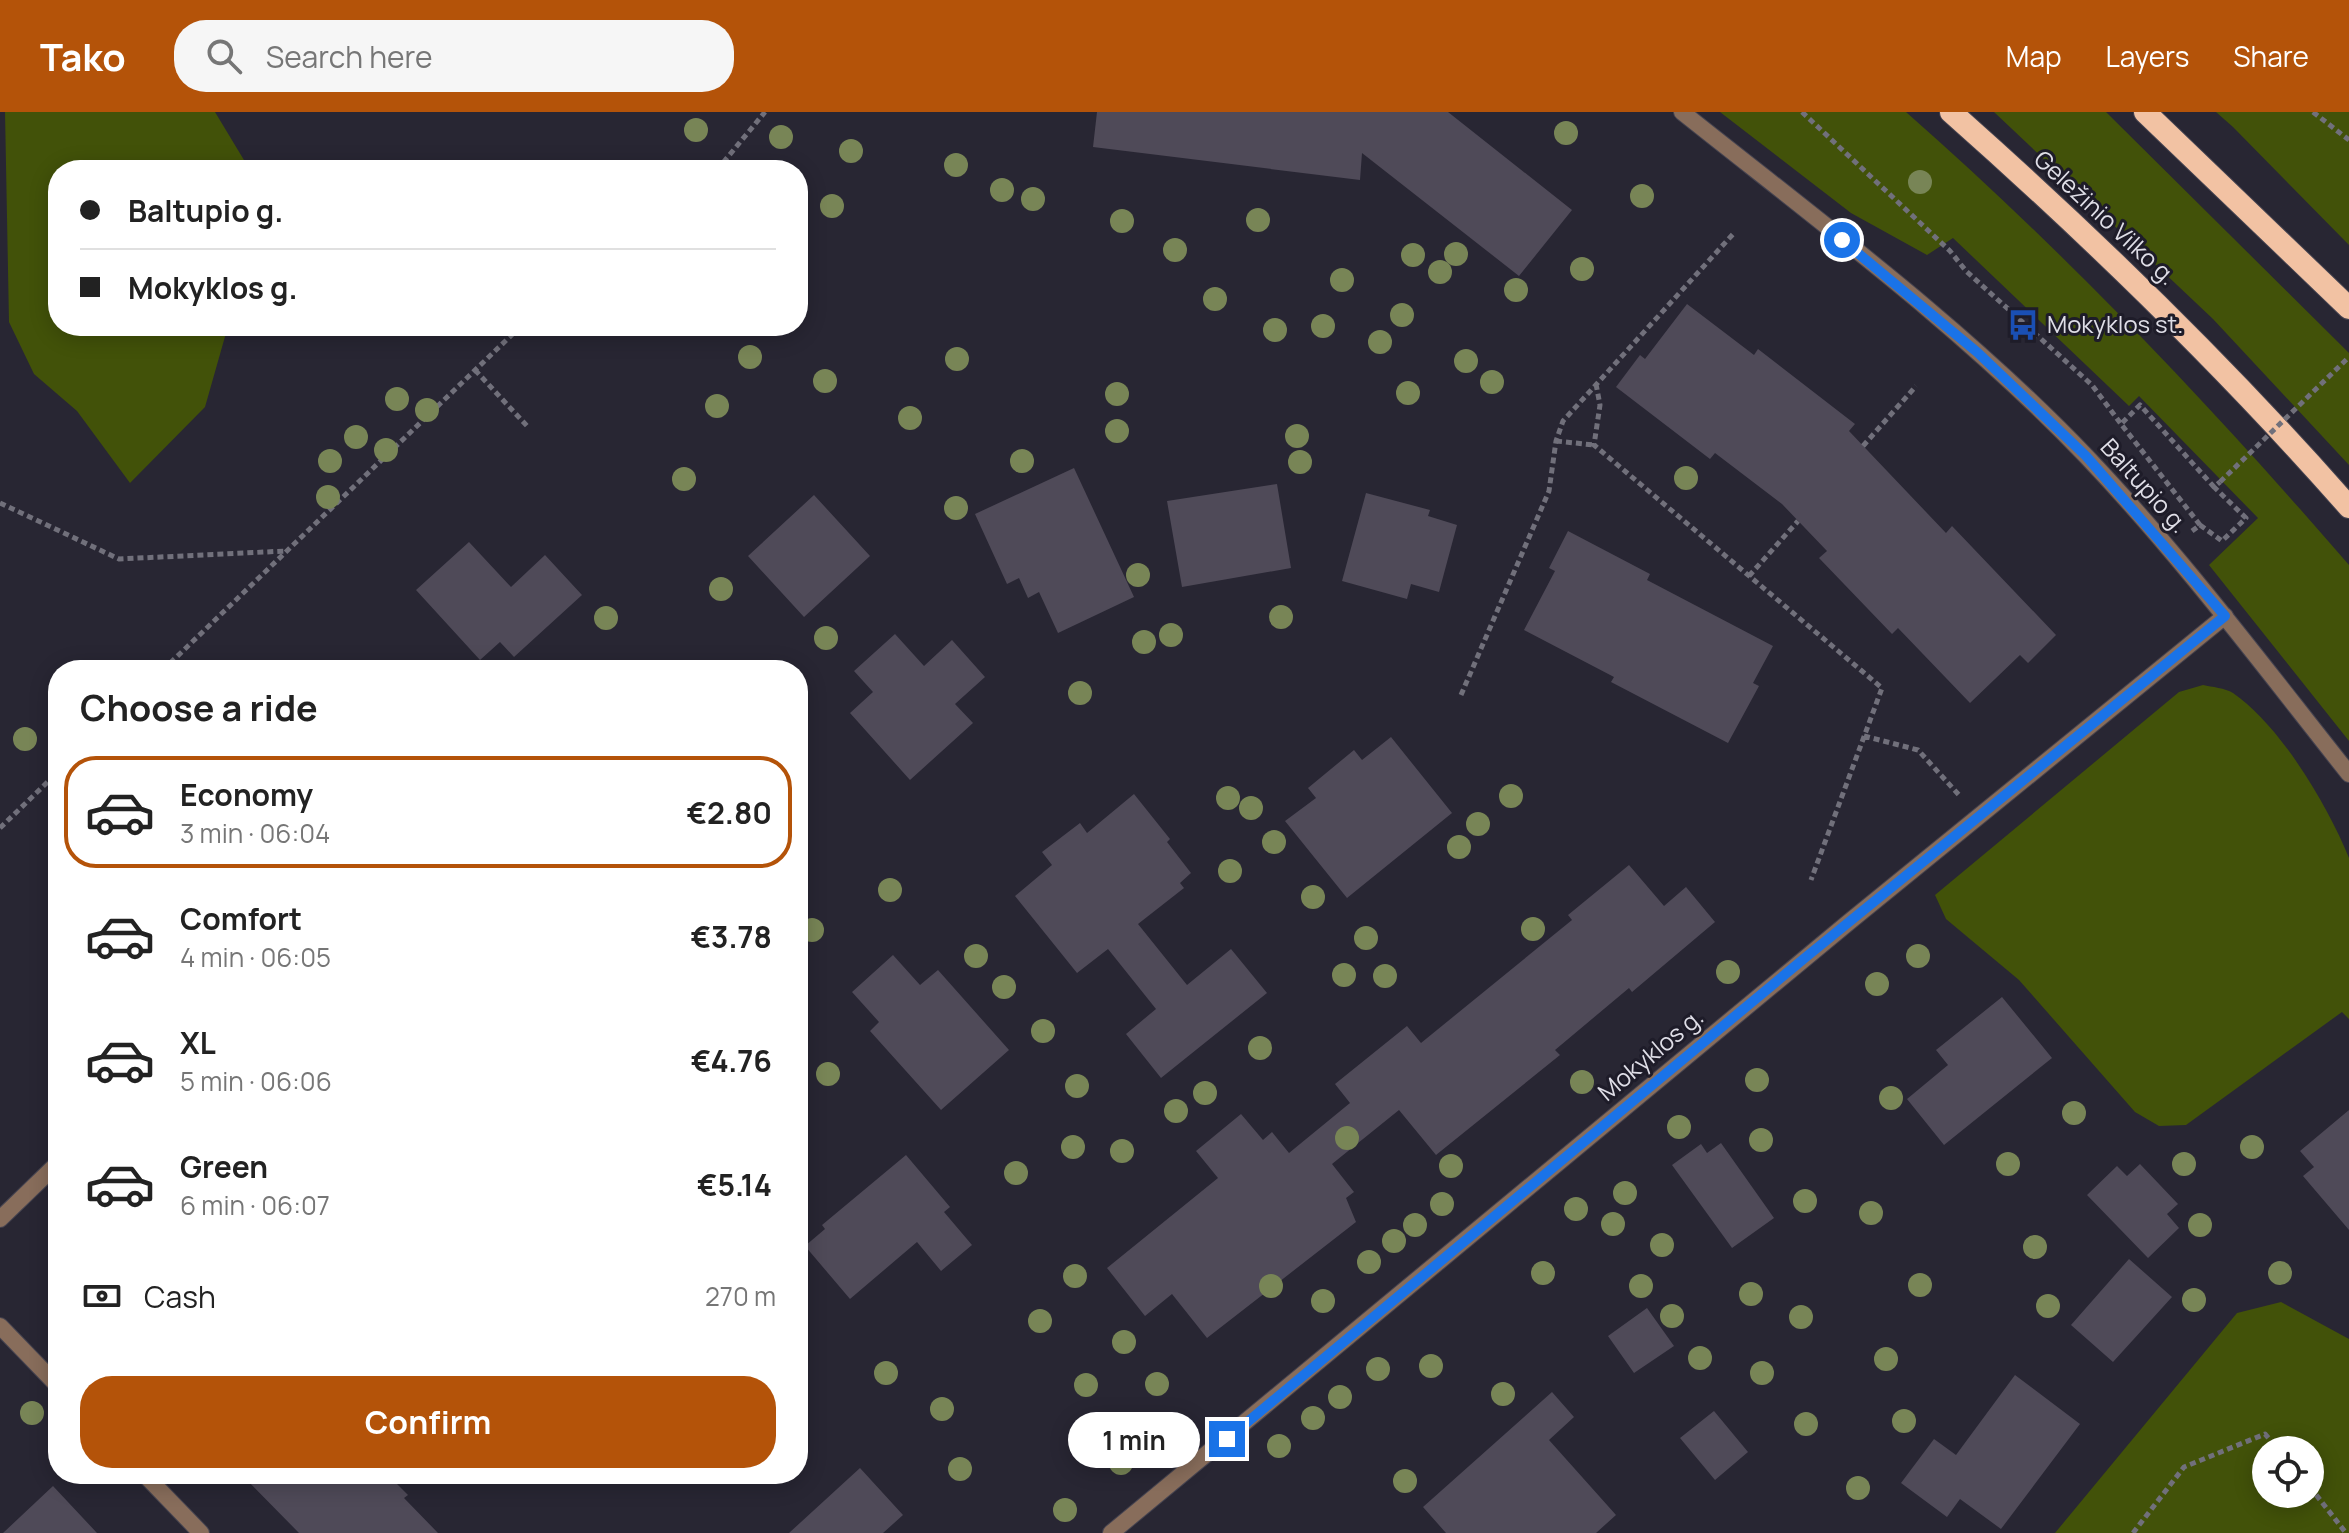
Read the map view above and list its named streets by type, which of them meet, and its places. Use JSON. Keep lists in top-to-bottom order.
{
  "streets": {
    "highway": ["Geležinio Vilko g."],
    "street": ["Baltupio g.", "Mokyklos g."]
  },
  "crossings": [
    ["Baltupio g.", "Mokyklos g."]
  ],
  "places": {
    "bus stop": ["Mokyklos st."]
  },
  "page": {
    "header": "Tako",
    "search": "Search here",
    "nav": ["Map", "Layers", "Share"],
    "banner": ["Baltupio g.", "Mokyklos g."],
    "heading": "Choose a ride",
    "list": [
      {
        "name": "Economy",
        "note": "3 min · 06:04",
        "value": "€2.80"
      },
      {
        "name": "Comfort",
        "note": "4 min · 06:05",
        "value": "€3.78"
      },
      {
        "name": "XL",
        "note": "5 min · 06:06",
        "value": "€4.76"
      },
      {
        "name": "Green",
        "note": "6 min · 06:07",
        "value": "€5.14"
      }
    ],
    "pay": ["Cash", "270 m"],
    "buttons": "Confirm",
    "bubble": "1 min"
  }
}
